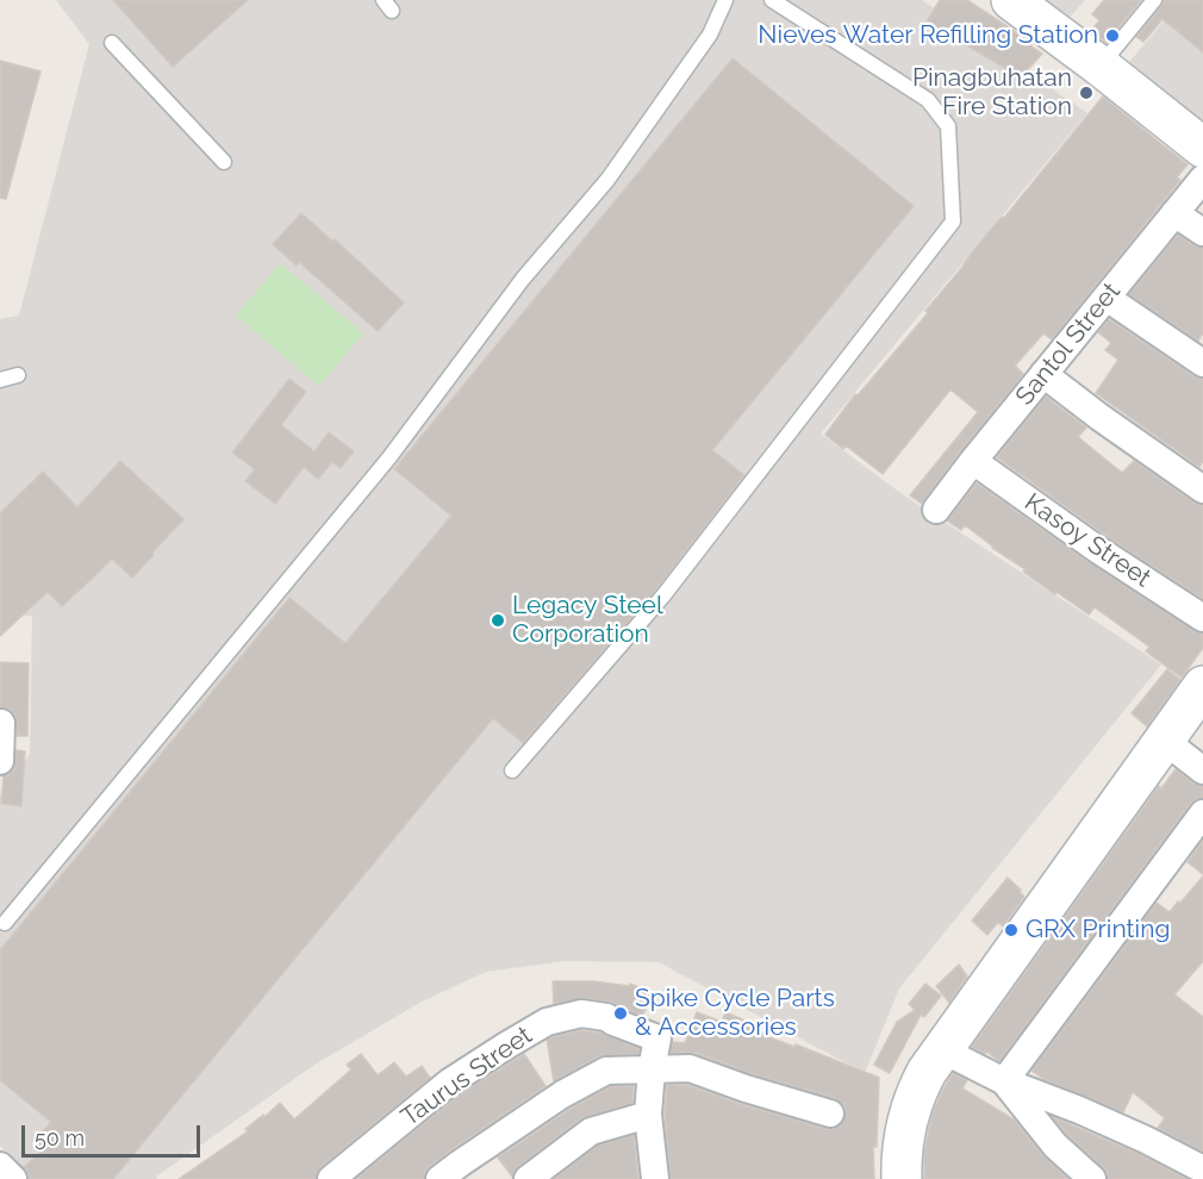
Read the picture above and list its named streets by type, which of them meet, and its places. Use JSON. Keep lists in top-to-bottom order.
{
  "streets": {
    "street": ["Santol Street", "Kasoy Street", "Taurus Street"]
  },
  "crossings": [
    ["Santol Street", "Kasoy Street"]
  ],
  "places": [
    "Nieves Water Refilling Station",
    "Pinagbuhatan Fire Station",
    "Legacy Steel Corporation",
    "GRX Printing",
    "Spike Cycle Parts & Accessories"
  ],
  "scale_bar": "50 m"
}
